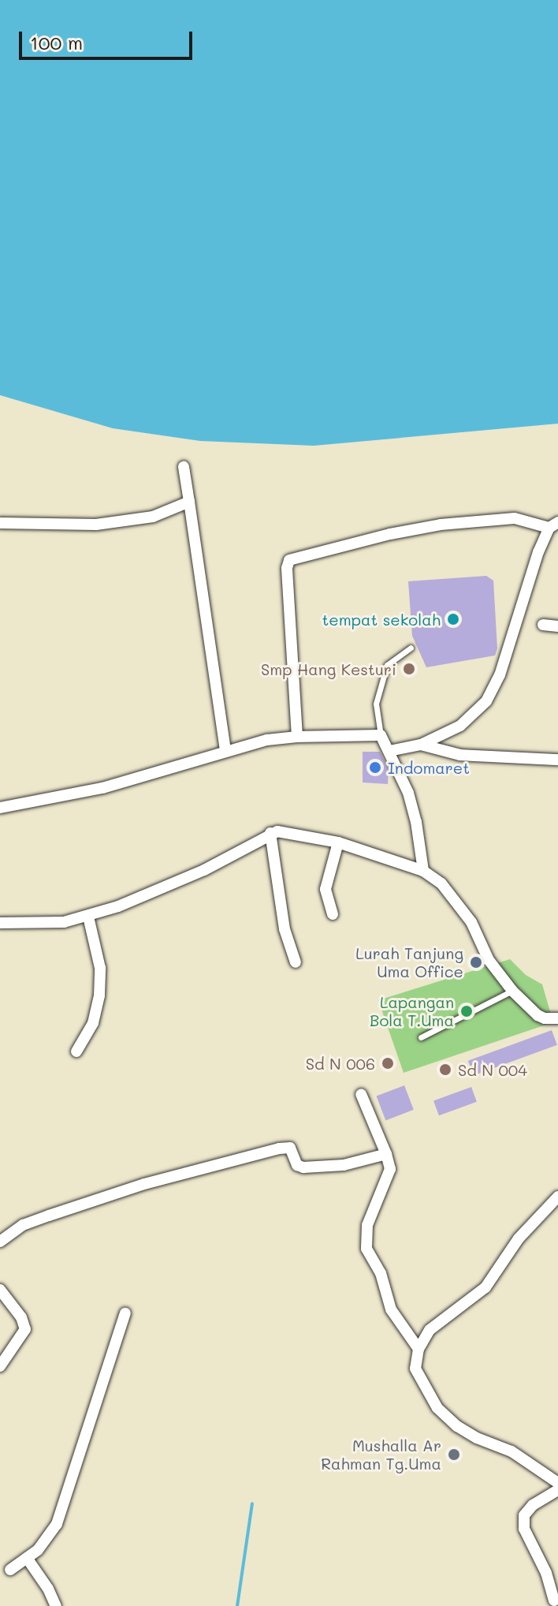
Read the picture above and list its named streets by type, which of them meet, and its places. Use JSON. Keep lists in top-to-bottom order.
{
  "places": [
    "tempat sekolah",
    "Smp Hang Kesturi",
    "Indomaret",
    "Lurah Tanjung Uma Office",
    "Lapangan Bola T.Uma",
    "Sd N 006",
    "Sd N 004",
    "Mushalla Ar Rahman Tg.Uma"
  ],
  "scale_bar": "100 m"
}
